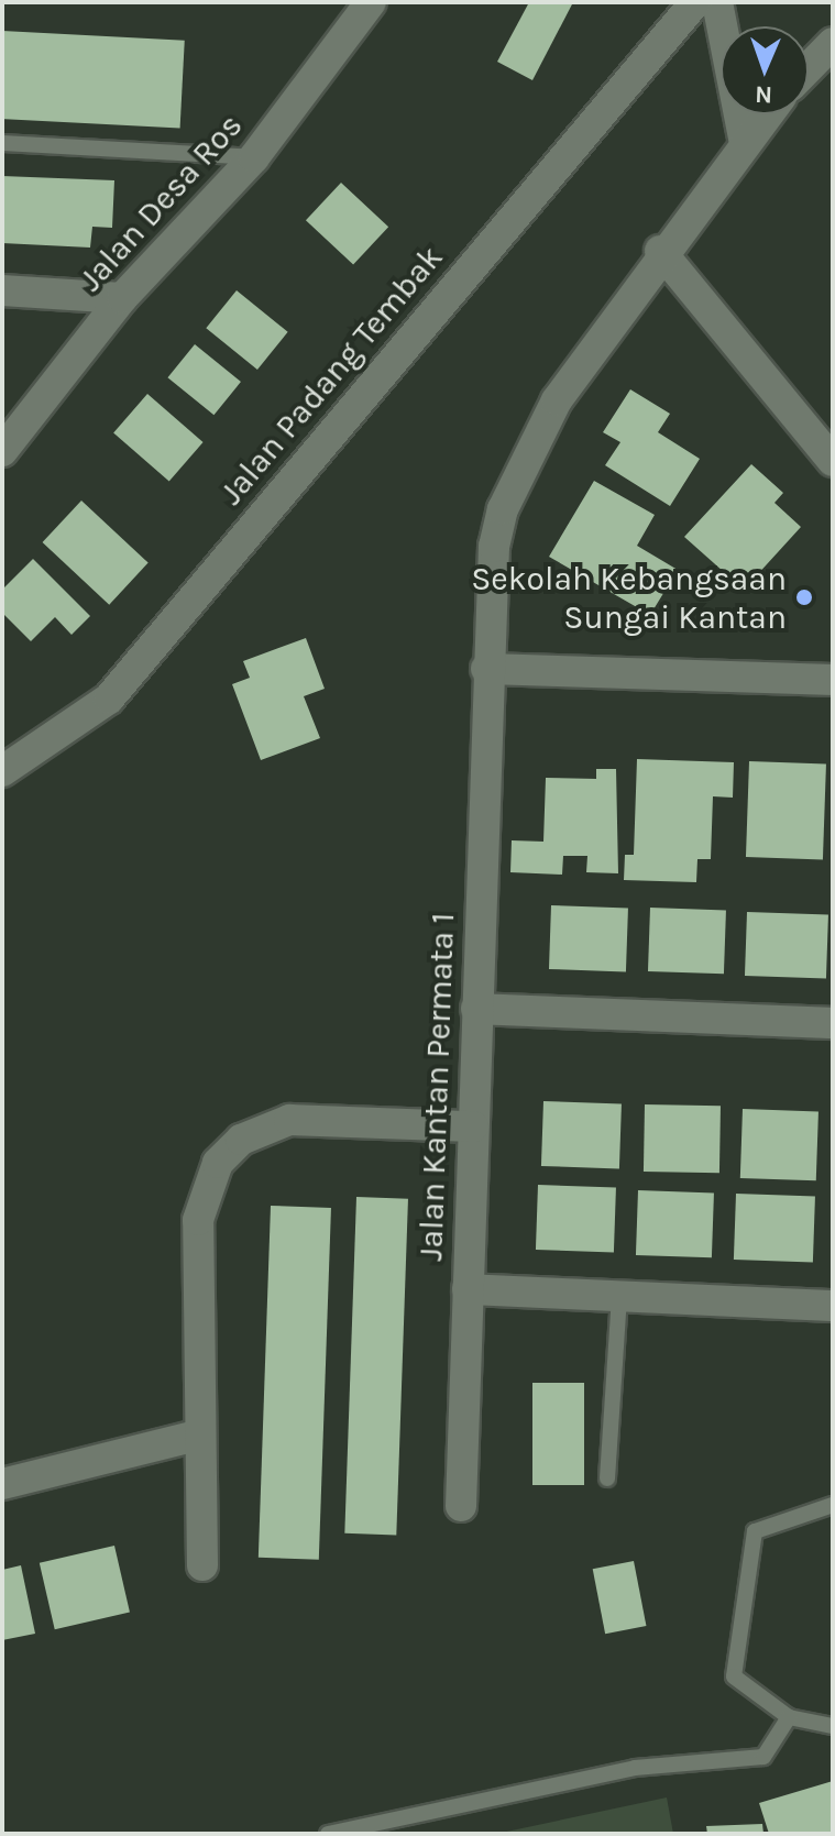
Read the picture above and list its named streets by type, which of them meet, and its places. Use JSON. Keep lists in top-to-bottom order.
{
  "streets": {
    "street": ["Jalan Desa Ros", "Jalan Padang Tembak", "Jalan Kantan Permata 1"]
  },
  "places": ["Sekolah Kebangsaan Sungai Kantan"],
  "north": "bottom"
}
